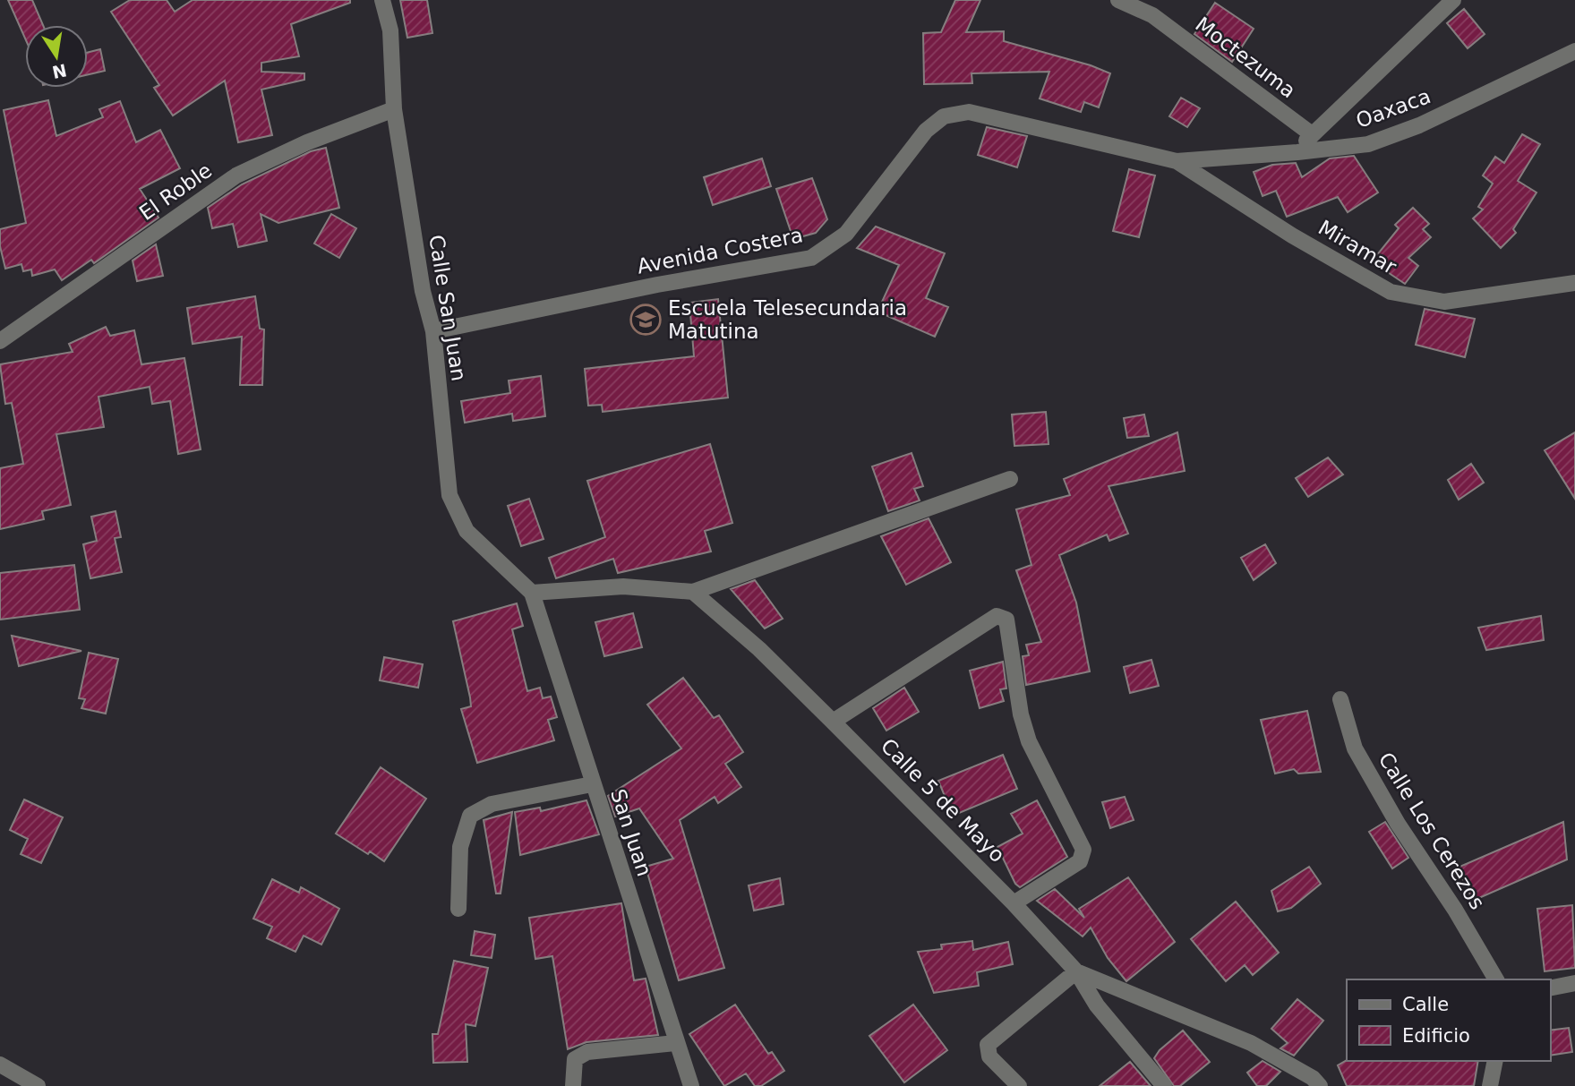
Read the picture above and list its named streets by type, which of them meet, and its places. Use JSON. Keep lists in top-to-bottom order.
{
  "streets": {
    "street": [
      "Moctezuma",
      "Oaxaca",
      "El Roble",
      "Miramar",
      "Avenida Costera",
      "Calle San Juan",
      "Calle 5 de Mayo",
      "Calle Los Cerezos",
      "San Juan"
    ]
  },
  "crossings": [
    ["Oaxaca", "Miramar"],
    ["Oaxaca", "Avenida Costera"],
    ["El Roble", "Calle San Juan"],
    ["Miramar", "Avenida Costera"],
    ["Avenida Costera", "Calle San Juan"],
    ["Calle San Juan", "San Juan"]
  ],
  "places": {
    "school or university": ["Escuela Telesecundaria Matutina"]
  },
  "legend": ["Calle", "Edificio"],
  "north": "bottom"
}
